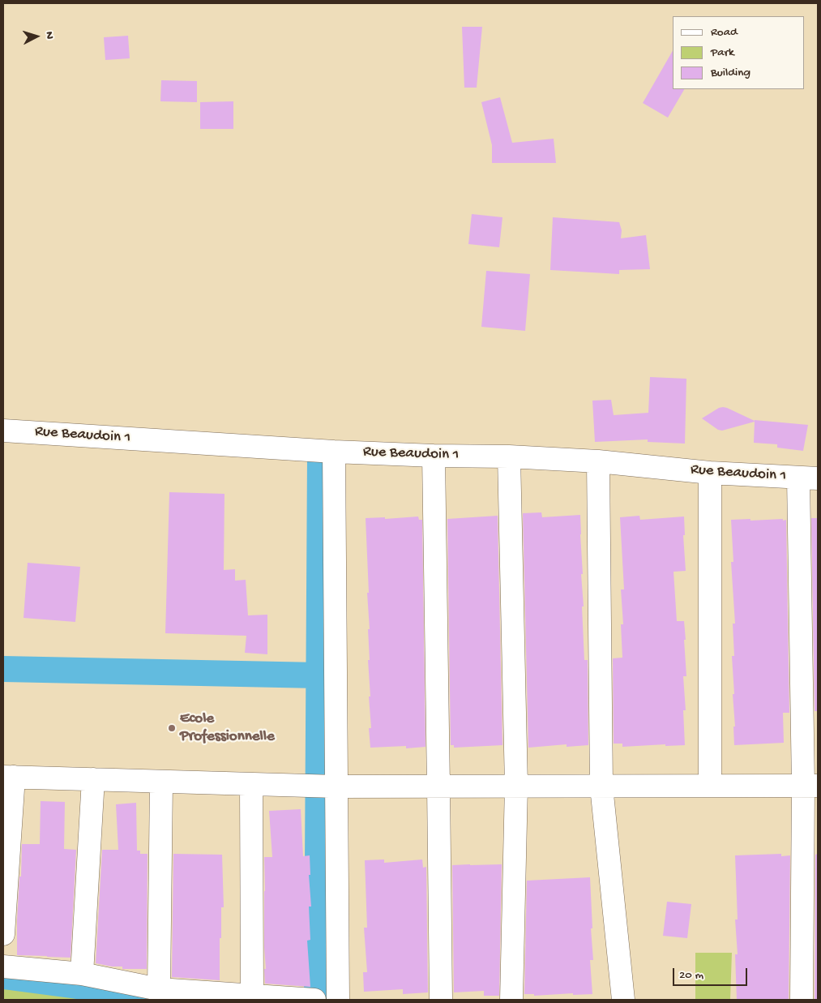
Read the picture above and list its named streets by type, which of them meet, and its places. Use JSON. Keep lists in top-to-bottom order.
{
  "streets": {
    "street": ["Rue Beaudoin 1"]
  },
  "places": ["Ecole Professionnelle"],
  "legend": ["Road", "Park", "Building"],
  "scale_bar": "20 m",
  "north": "right"
}
